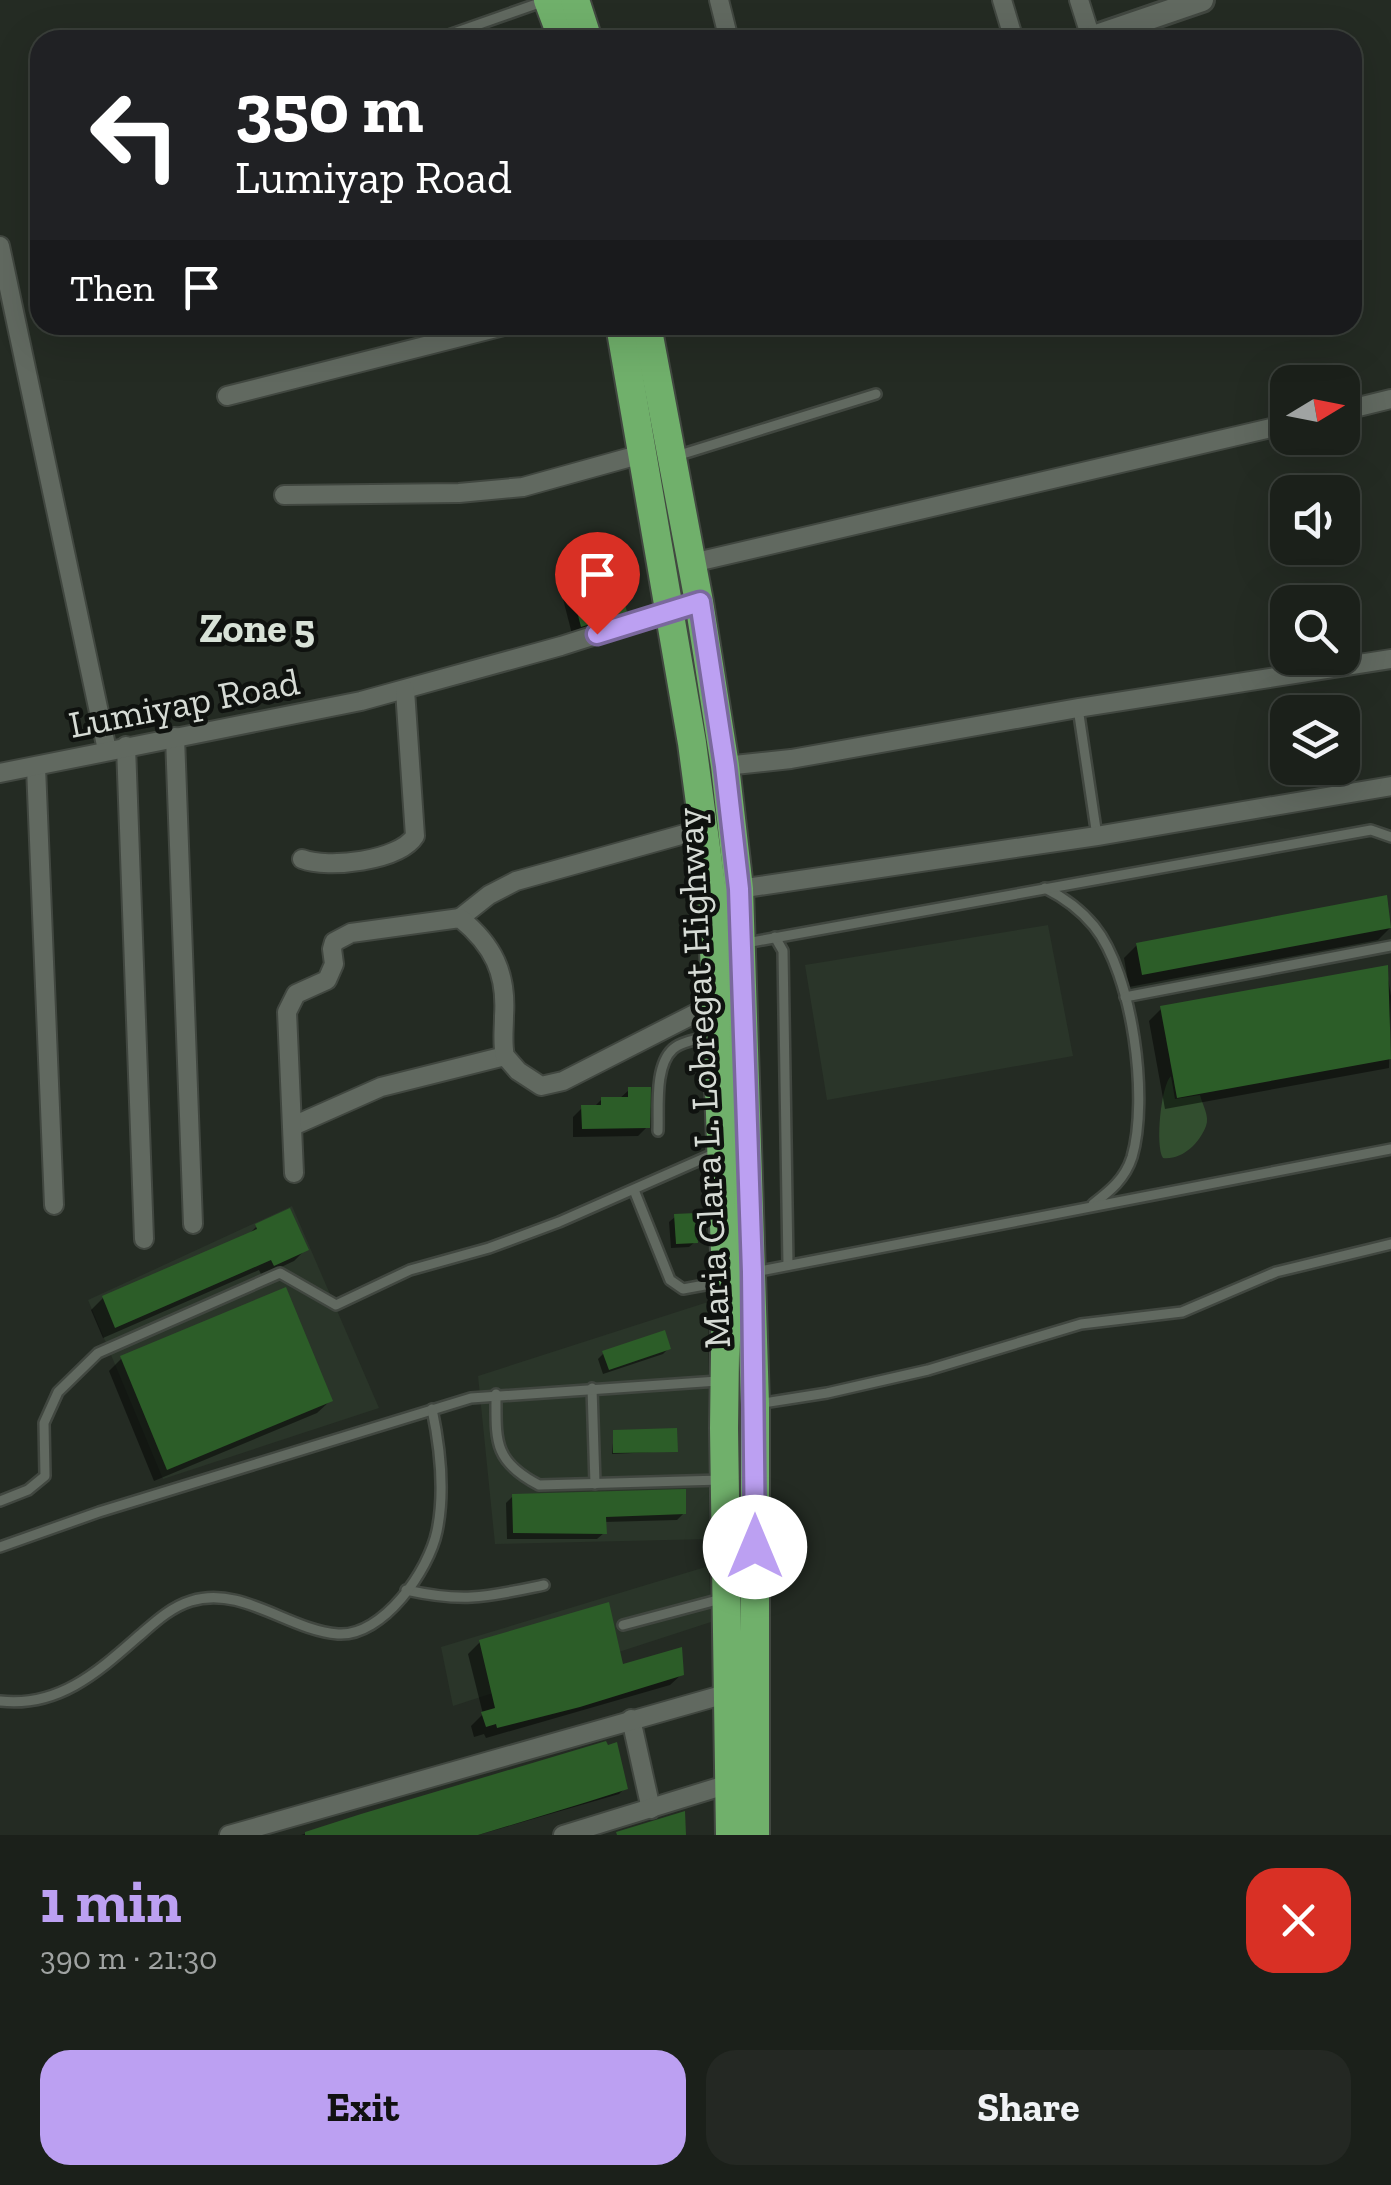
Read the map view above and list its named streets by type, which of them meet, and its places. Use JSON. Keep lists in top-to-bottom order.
{
  "streets": {
    "highway": ["Maria Clara L. Lobregat Highway"],
    "street": ["Lumiyap Road"]
  },
  "crossings": [
    ["Lumiyap Road", "Maria Clara L. Lobregat Highway"]
  ],
  "districts": ["Zone 5"],
  "north": "right",
  "page": {
    "turn": ["350 m", "Lumiyap Road"],
    "then": "Then",
    "heading": ["1 min", "390 m · 21:30"],
    "buttons": ["Exit", "Share"]
  }
}
